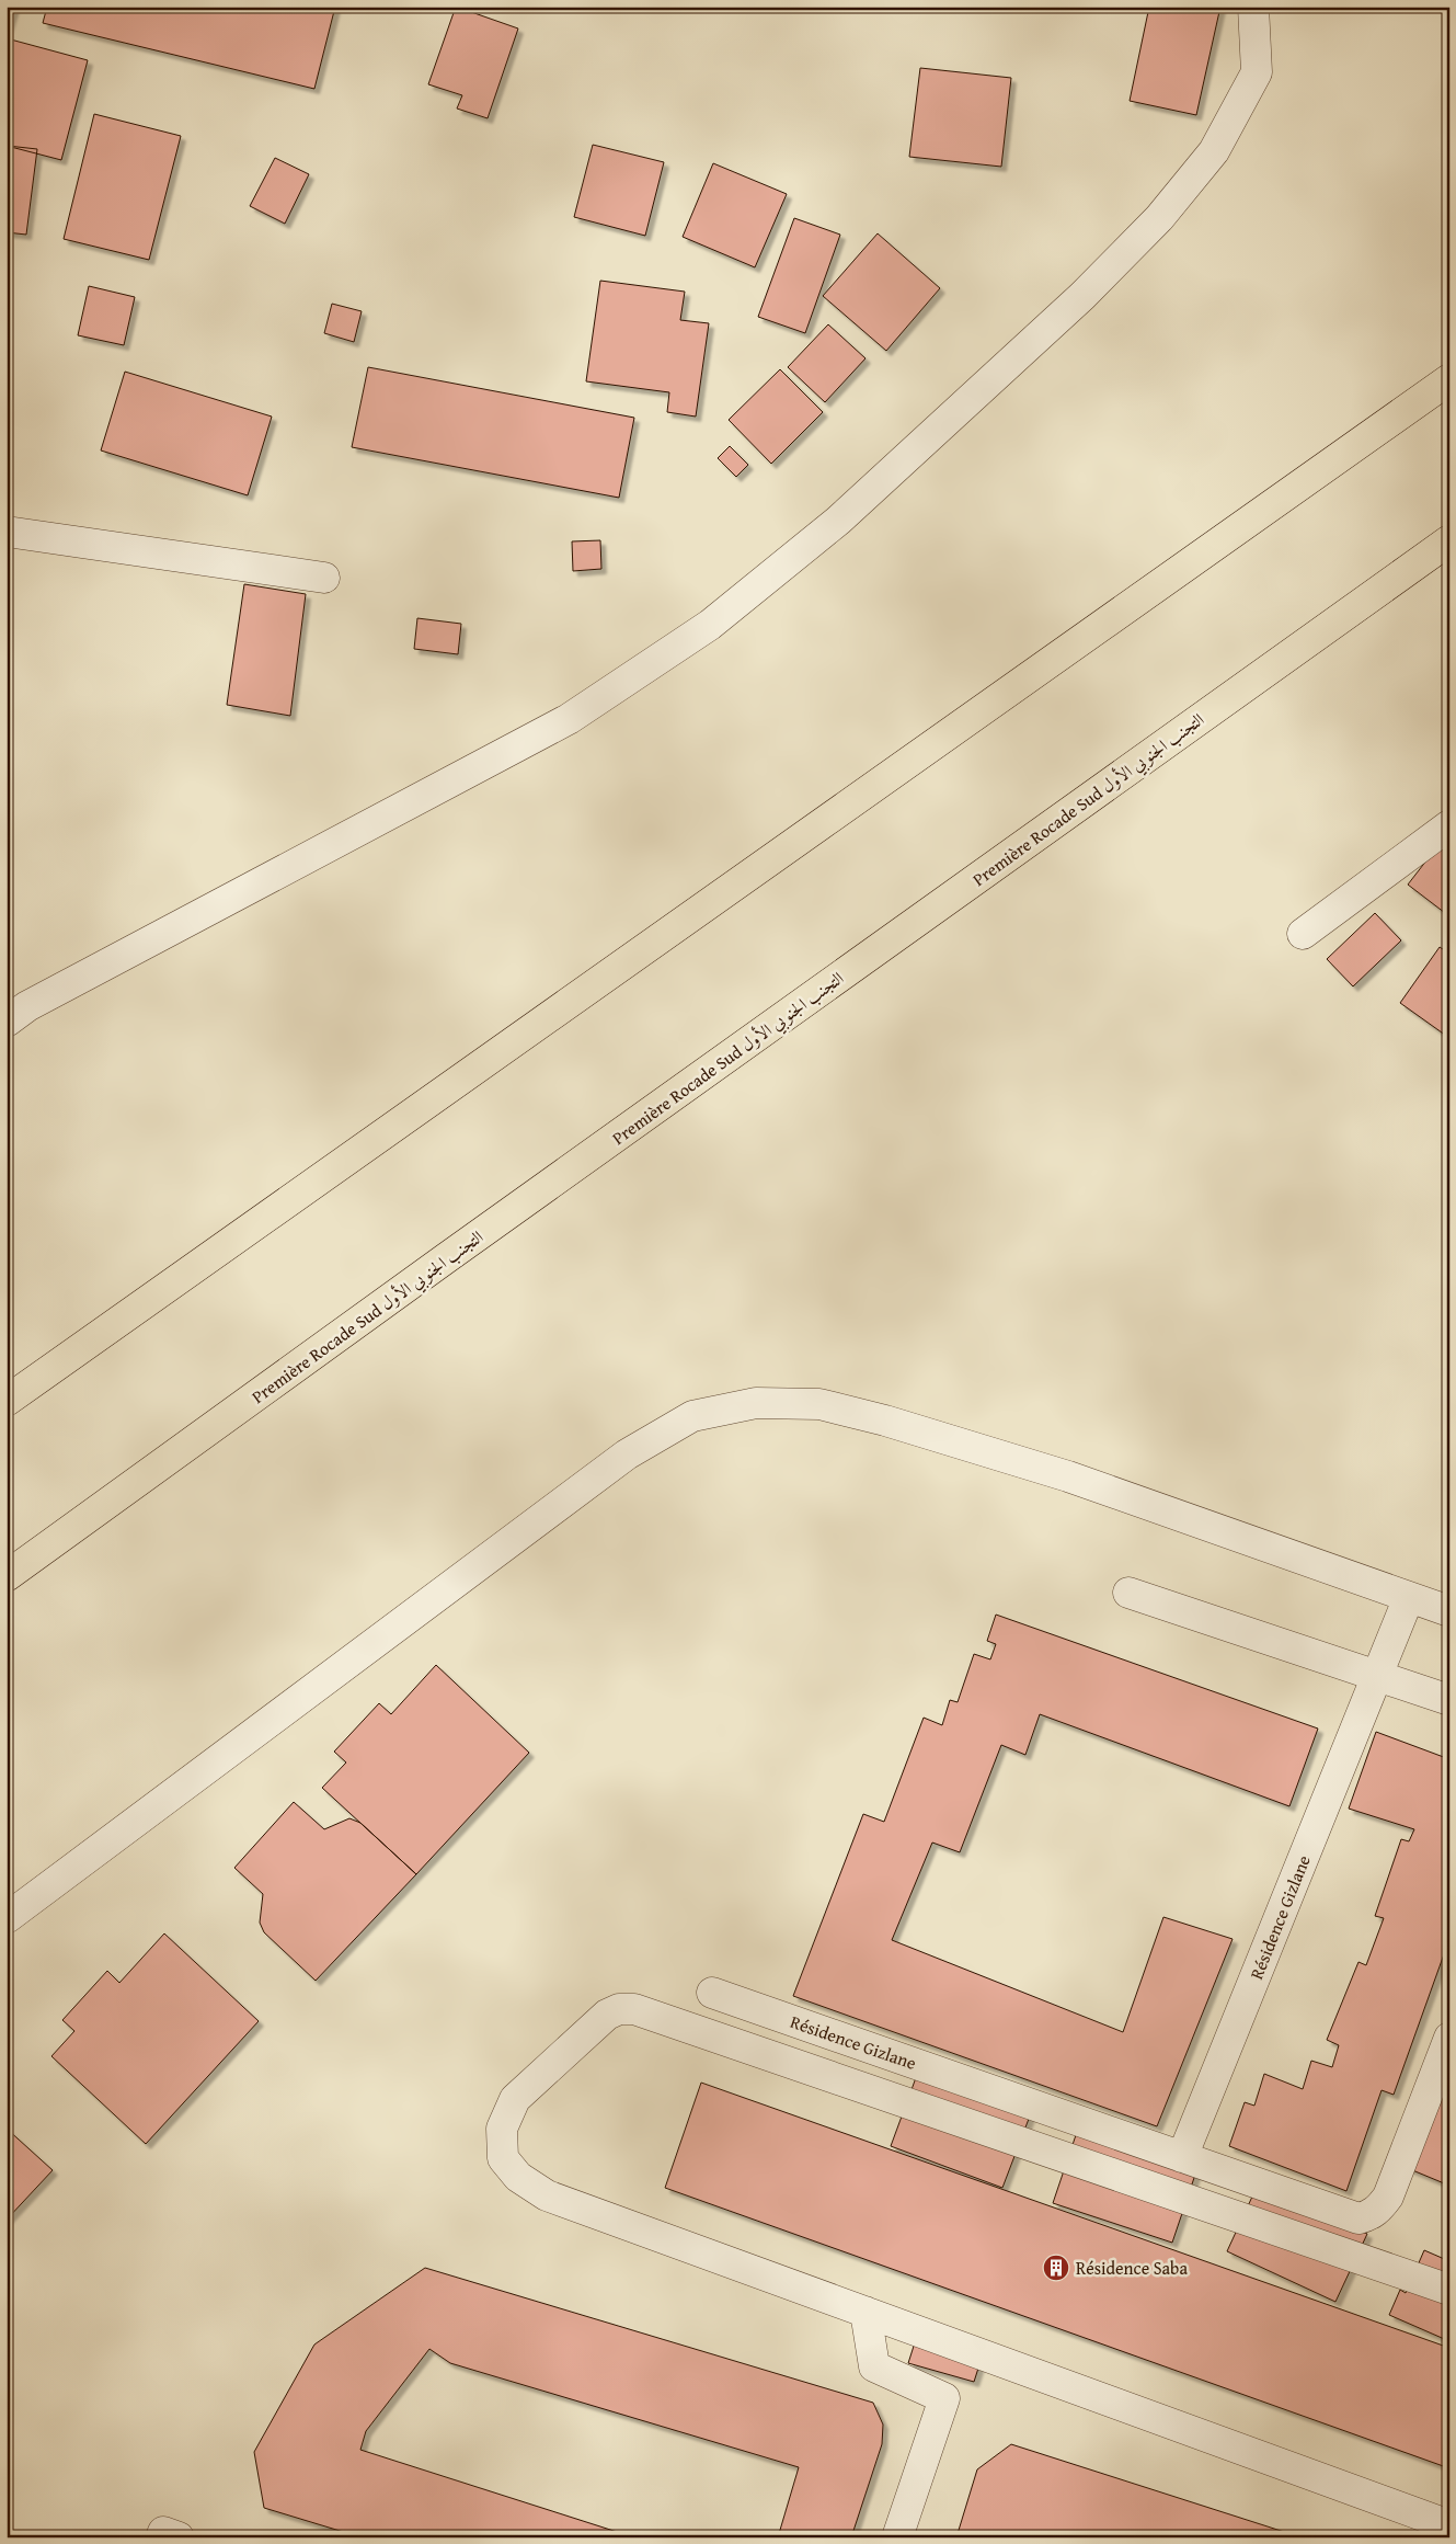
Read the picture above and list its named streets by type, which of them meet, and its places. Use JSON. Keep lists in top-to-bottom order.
{
  "streets": {
    "highway": ["Première Rocade Sud التجنب الجنوبي الأول"],
    "street": ["Résidence Gizlane"]
  },
  "places": {
    "building": ["Résidence Saba"]
  }
}
